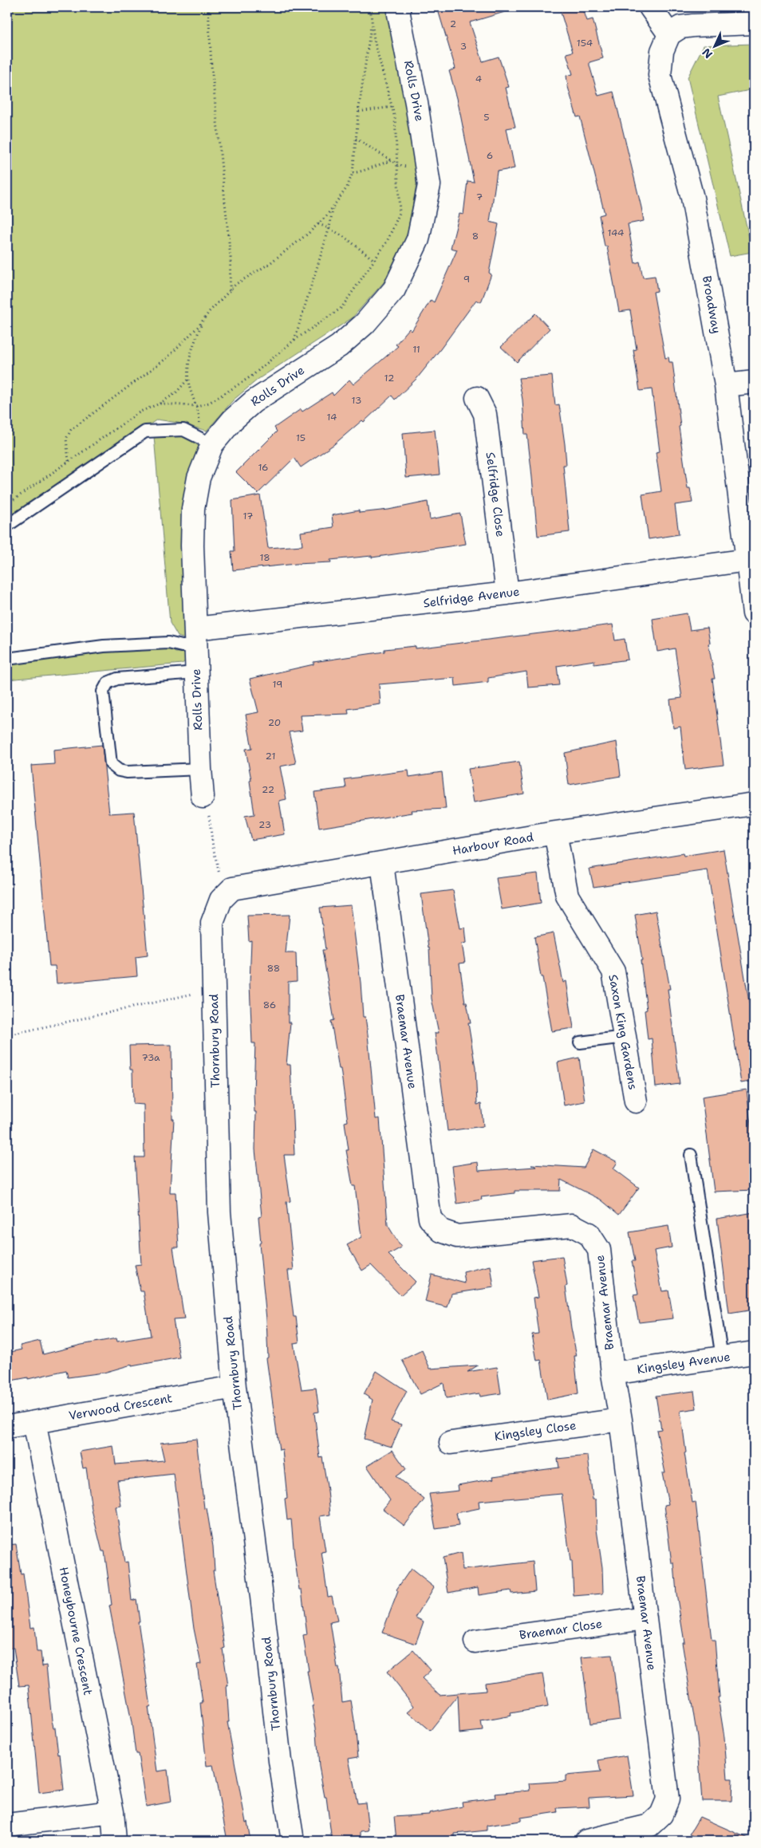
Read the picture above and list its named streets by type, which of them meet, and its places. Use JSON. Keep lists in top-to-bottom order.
{
  "streets": {
    "street": [
      "Rolls Drive",
      "Broadway",
      "Selfridge Close",
      "Selfridge Avenue",
      "Harbour Road",
      "Saxon King Gardens",
      "Thornbury Road",
      "Braemar Avenue",
      "Kingsley Avenue",
      "Verwood Crescent",
      "Kingsley Close",
      "Braemar Close",
      "Honeybourne Crescent"
    ]
  },
  "crossings": [
    ["Rolls Drive", "Selfridge Avenue"],
    ["Broadway", "Selfridge Avenue"],
    ["Selfridge Close", "Selfridge Avenue"],
    ["Harbour Road", "Saxon King Gardens"],
    ["Harbour Road", "Thornbury Road"],
    ["Harbour Road", "Braemar Avenue"],
    ["Thornbury Road", "Verwood Crescent"],
    ["Braemar Avenue", "Kingsley Avenue"],
    ["Braemar Avenue", "Kingsley Close"],
    ["Braemar Avenue", "Braemar Close"],
    ["Verwood Crescent", "Honeybourne Crescent"]
  ],
  "house_numbers": [
    "2",
    "154",
    "3",
    "4",
    "5",
    "6",
    "7",
    "144",
    "8",
    "9",
    "11",
    "12",
    "13",
    "14",
    "15",
    "16",
    "17",
    "18",
    "19",
    "20",
    "21",
    "22",
    "23",
    "88",
    "86",
    "73a"
  ],
  "north": "bottom left"
}
